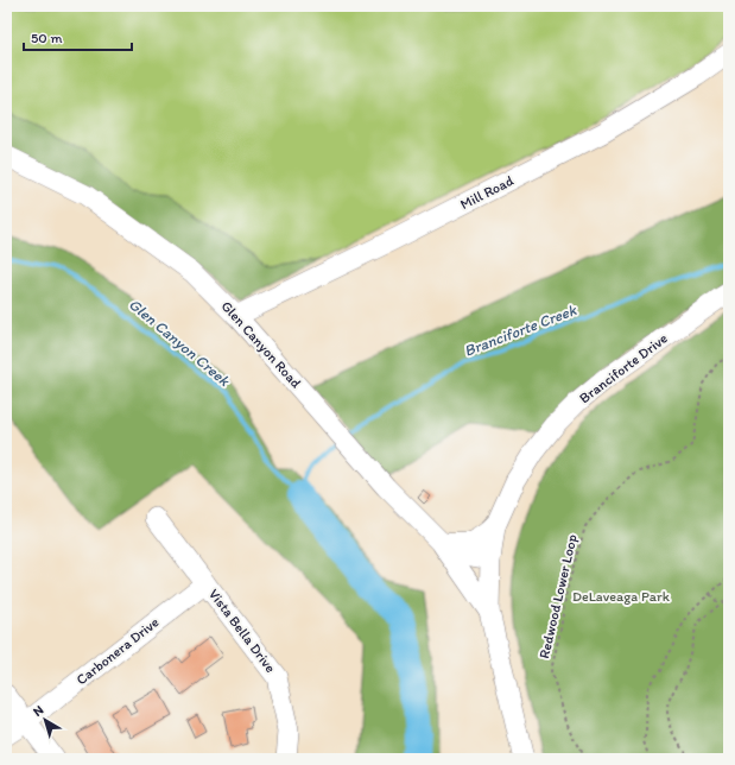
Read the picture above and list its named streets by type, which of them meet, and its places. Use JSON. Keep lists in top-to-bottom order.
{
  "streets": {
    "street": [
      "Mill Road",
      "Glen Canyon Road",
      "Branciforte Drive",
      "Vista Bella Drive",
      "Carbonera Drive"
    ],
    "path": ["Redwood Lower Loop"]
  },
  "crossings": [
    ["Mill Road", "Glen Canyon Road"],
    ["Glen Canyon Road", "Branciforte Drive"],
    ["Vista Bella Drive", "Carbonera Drive"]
  ],
  "water": ["Branciforte Creek", "Glen Canyon Creek"],
  "parks": ["DeLaveaga Park"],
  "scale_bar": "50 m",
  "north": "top left"
}
